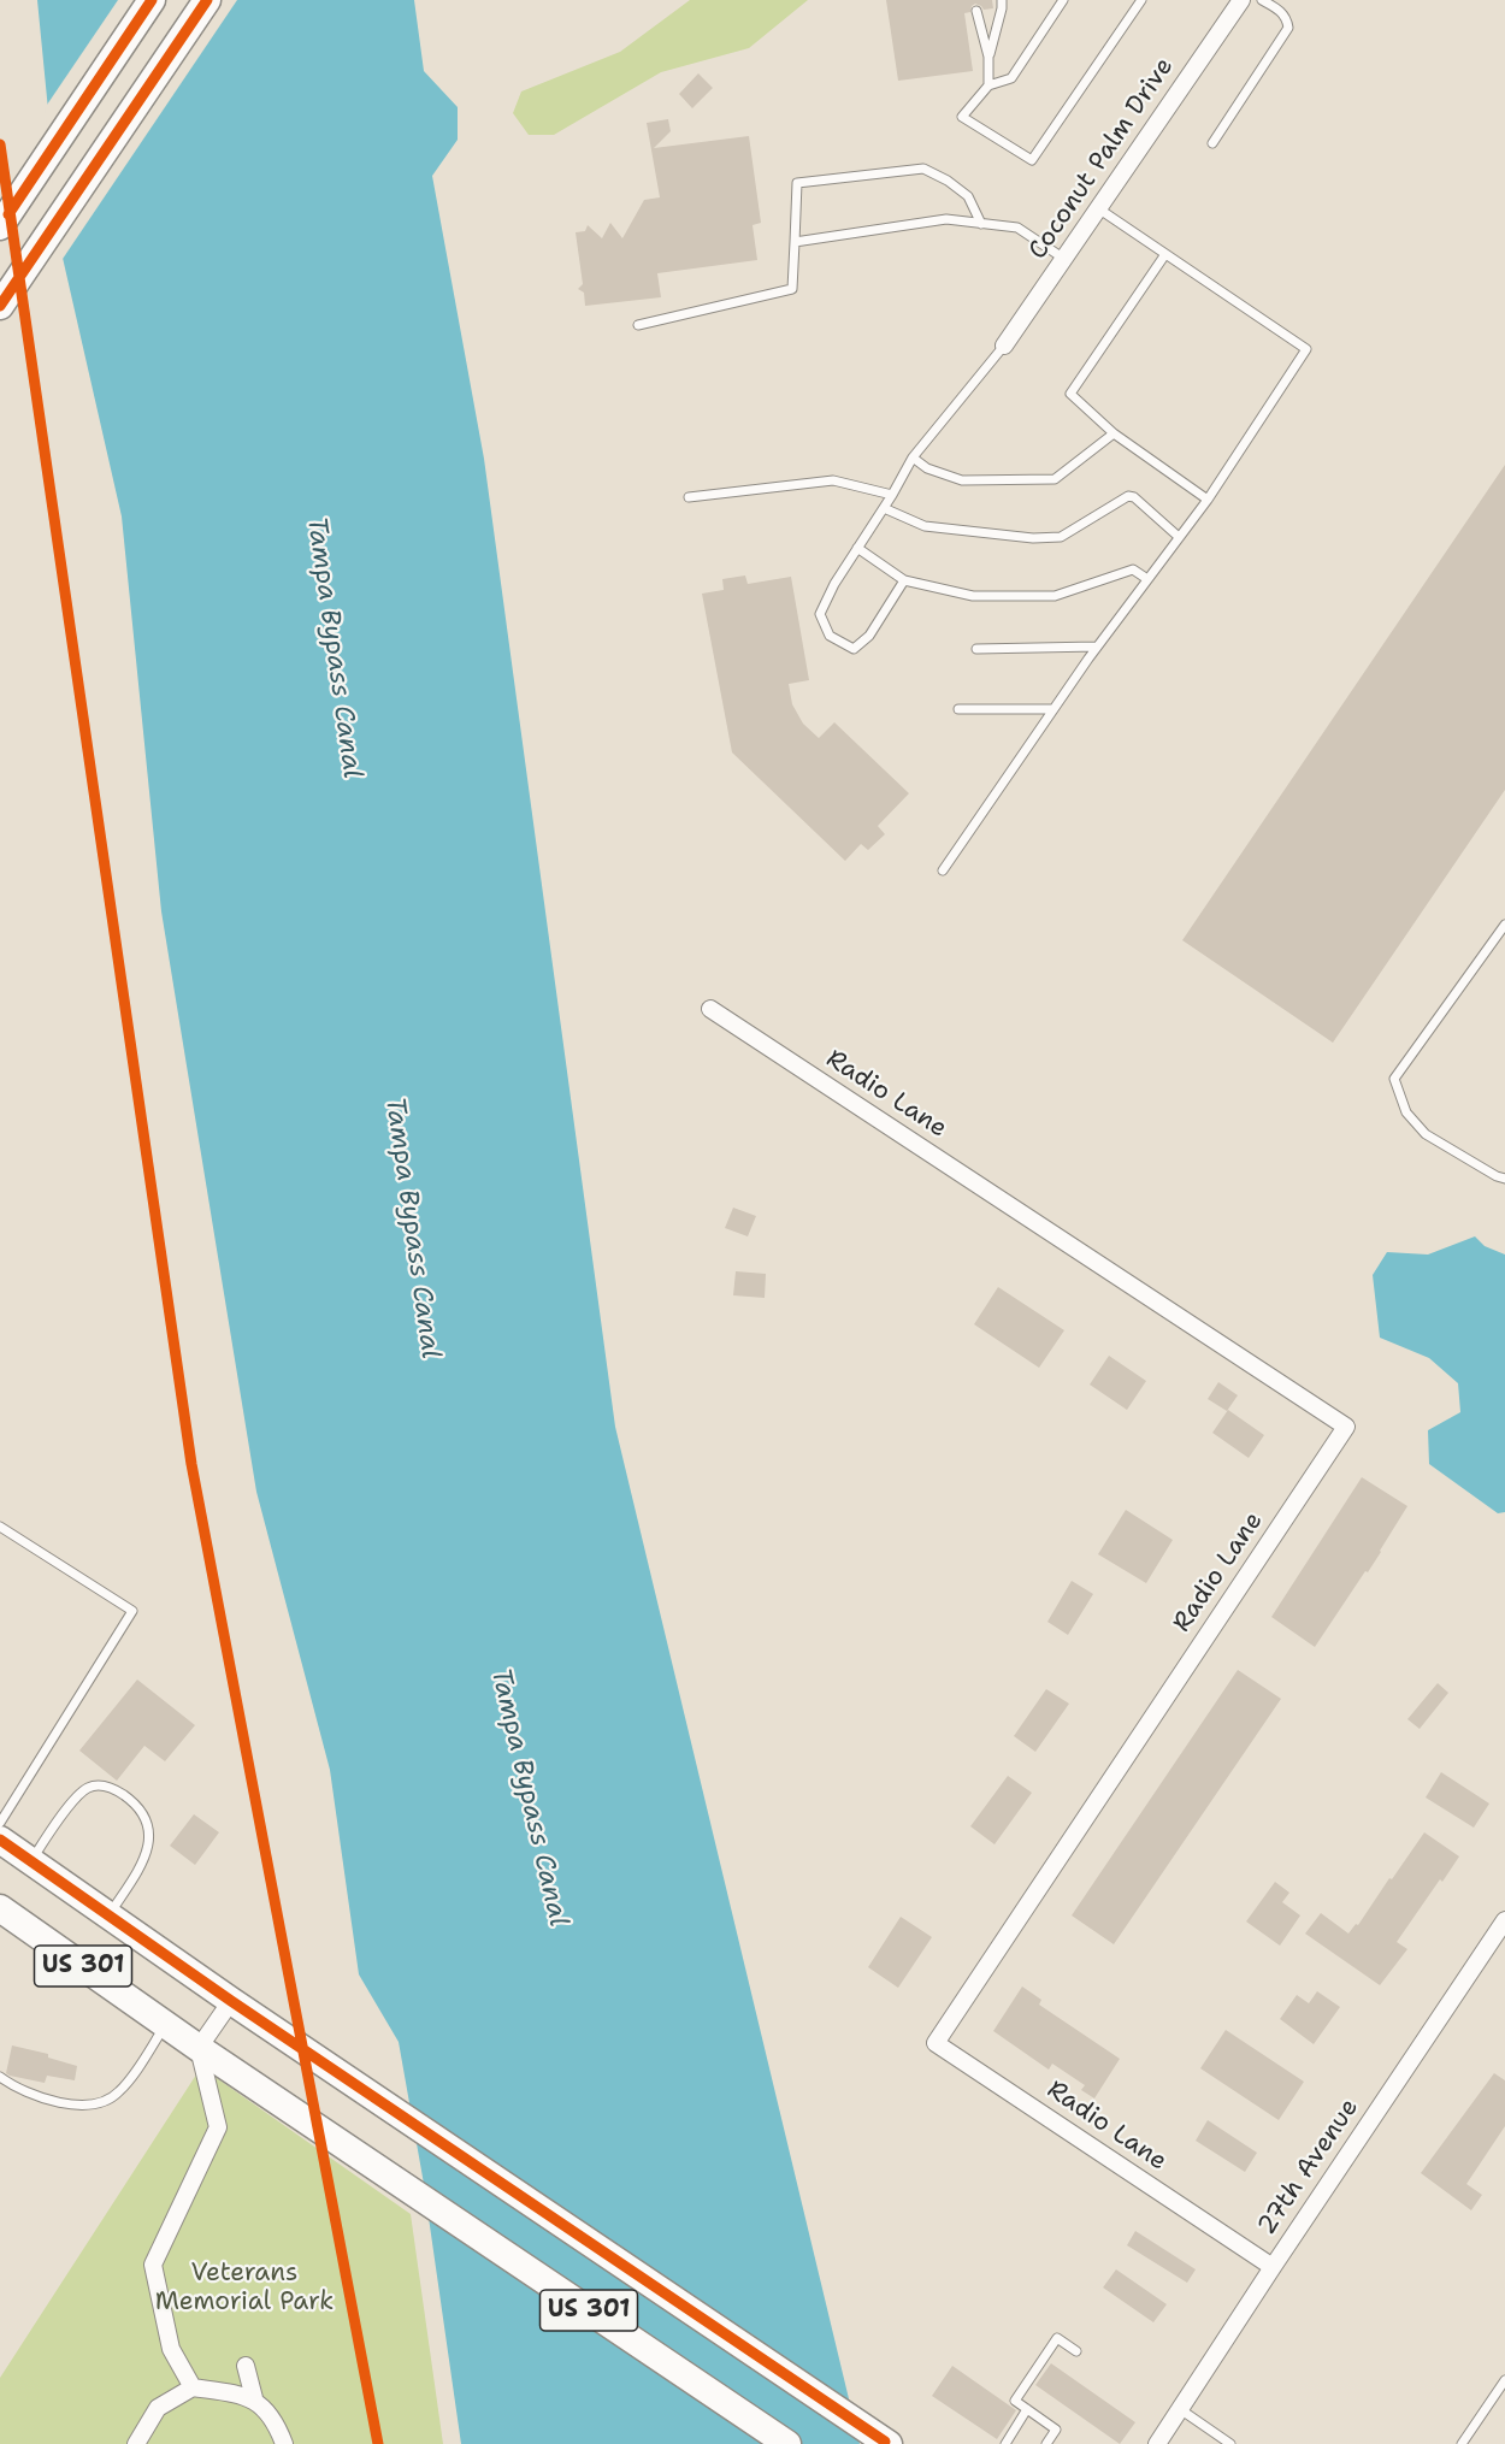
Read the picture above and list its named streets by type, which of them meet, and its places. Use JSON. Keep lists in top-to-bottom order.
{
  "streets": {
    "main road": ["US 301"],
    "street": ["Coconut Palm Drive", "Radio Lane", "27th Avenue"]
  },
  "crossings": [
    ["Radio Lane", "27th Avenue"]
  ],
  "water": ["Tampa Bypass Canal"],
  "parks": ["Veterans Memorial Park"]
}
